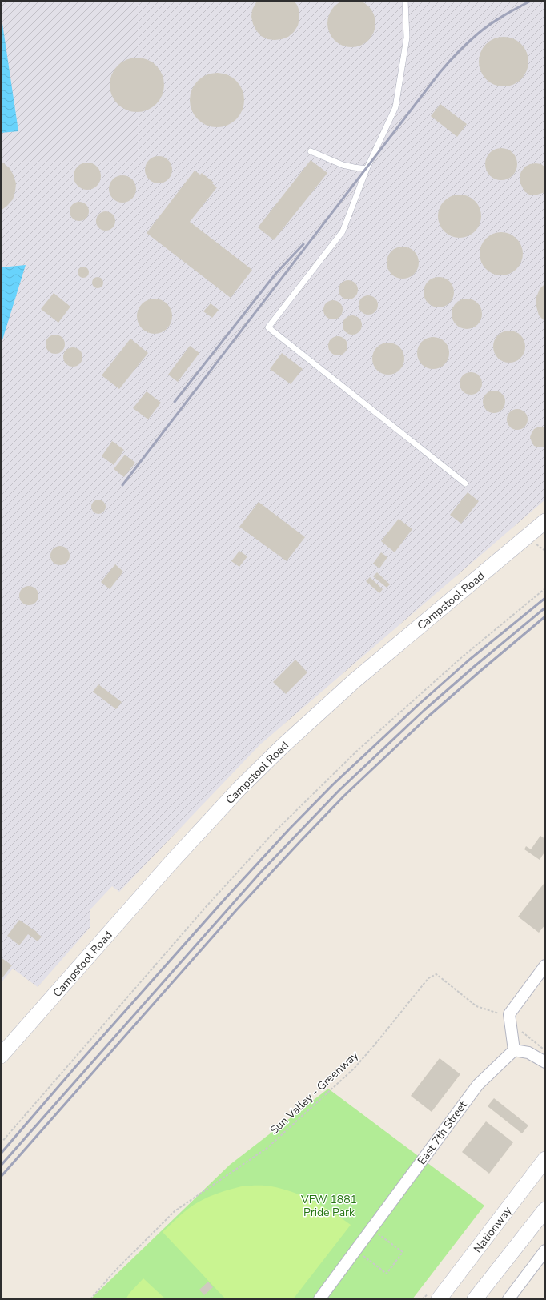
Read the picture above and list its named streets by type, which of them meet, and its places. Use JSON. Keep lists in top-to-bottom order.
{
  "streets": {
    "main road": ["Campstool Road", "Nationway"],
    "street": ["East 7th Street"],
    "path": ["Sun Valley - Greenway"]
  },
  "parks": ["VFW 1881 Pride Park"]
}
